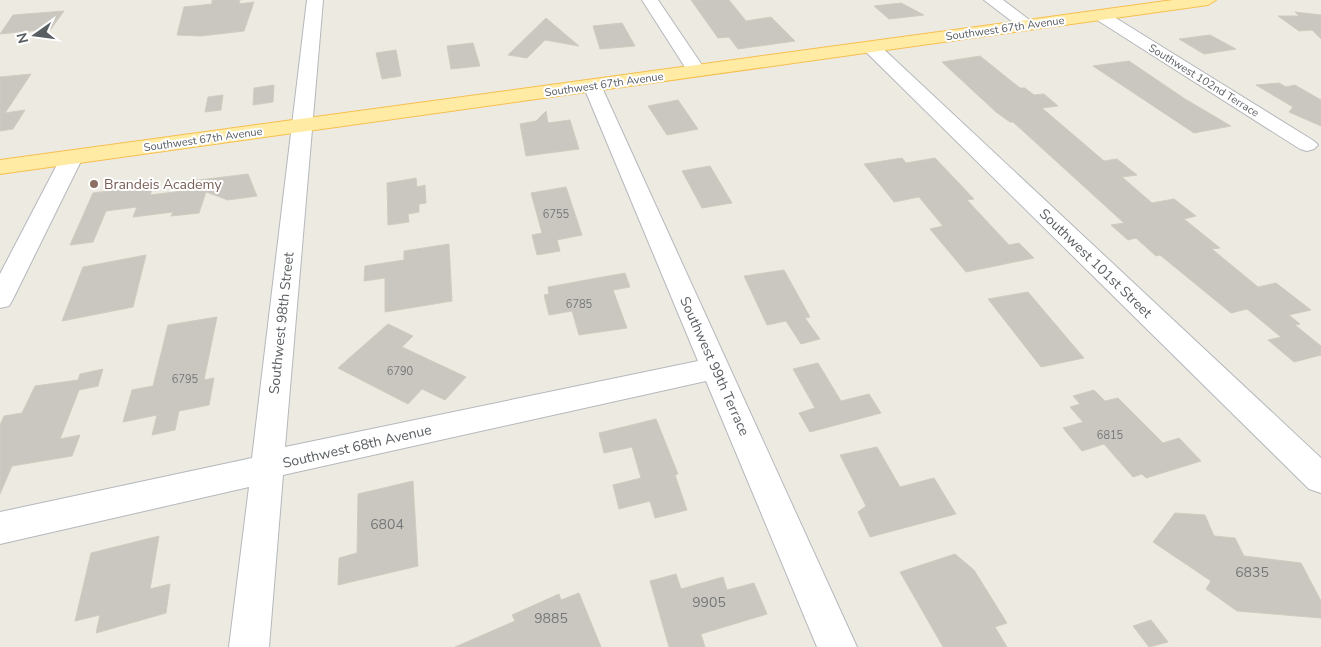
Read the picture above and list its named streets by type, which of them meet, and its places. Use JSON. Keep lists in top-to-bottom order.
{
  "streets": {
    "main road": ["Southwest 67th Avenue"],
    "street": [
      "Southwest 102nd Terrace",
      "Southwest 101st Street",
      "Southwest 98th Street",
      "Southwest 99th Terrace",
      "Southwest 68th Avenue"
    ]
  },
  "crossings": [
    ["Southwest 67th Avenue", "Southwest 102nd Terrace"],
    ["Southwest 67th Avenue", "Southwest 101st Street"],
    ["Southwest 67th Avenue", "Southwest 98th Street"],
    ["Southwest 67th Avenue", "Southwest 99th Terrace"],
    ["Southwest 98th Street", "Southwest 68th Avenue"],
    ["Southwest 99th Terrace", "Southwest 68th Avenue"]
  ],
  "places": ["Brandeis Academy"],
  "house_numbers": [
    "6755",
    "6785",
    "6790",
    "6795",
    "6815",
    "6804",
    "6835",
    "9905",
    "9885"
  ],
  "north": "left"
}
